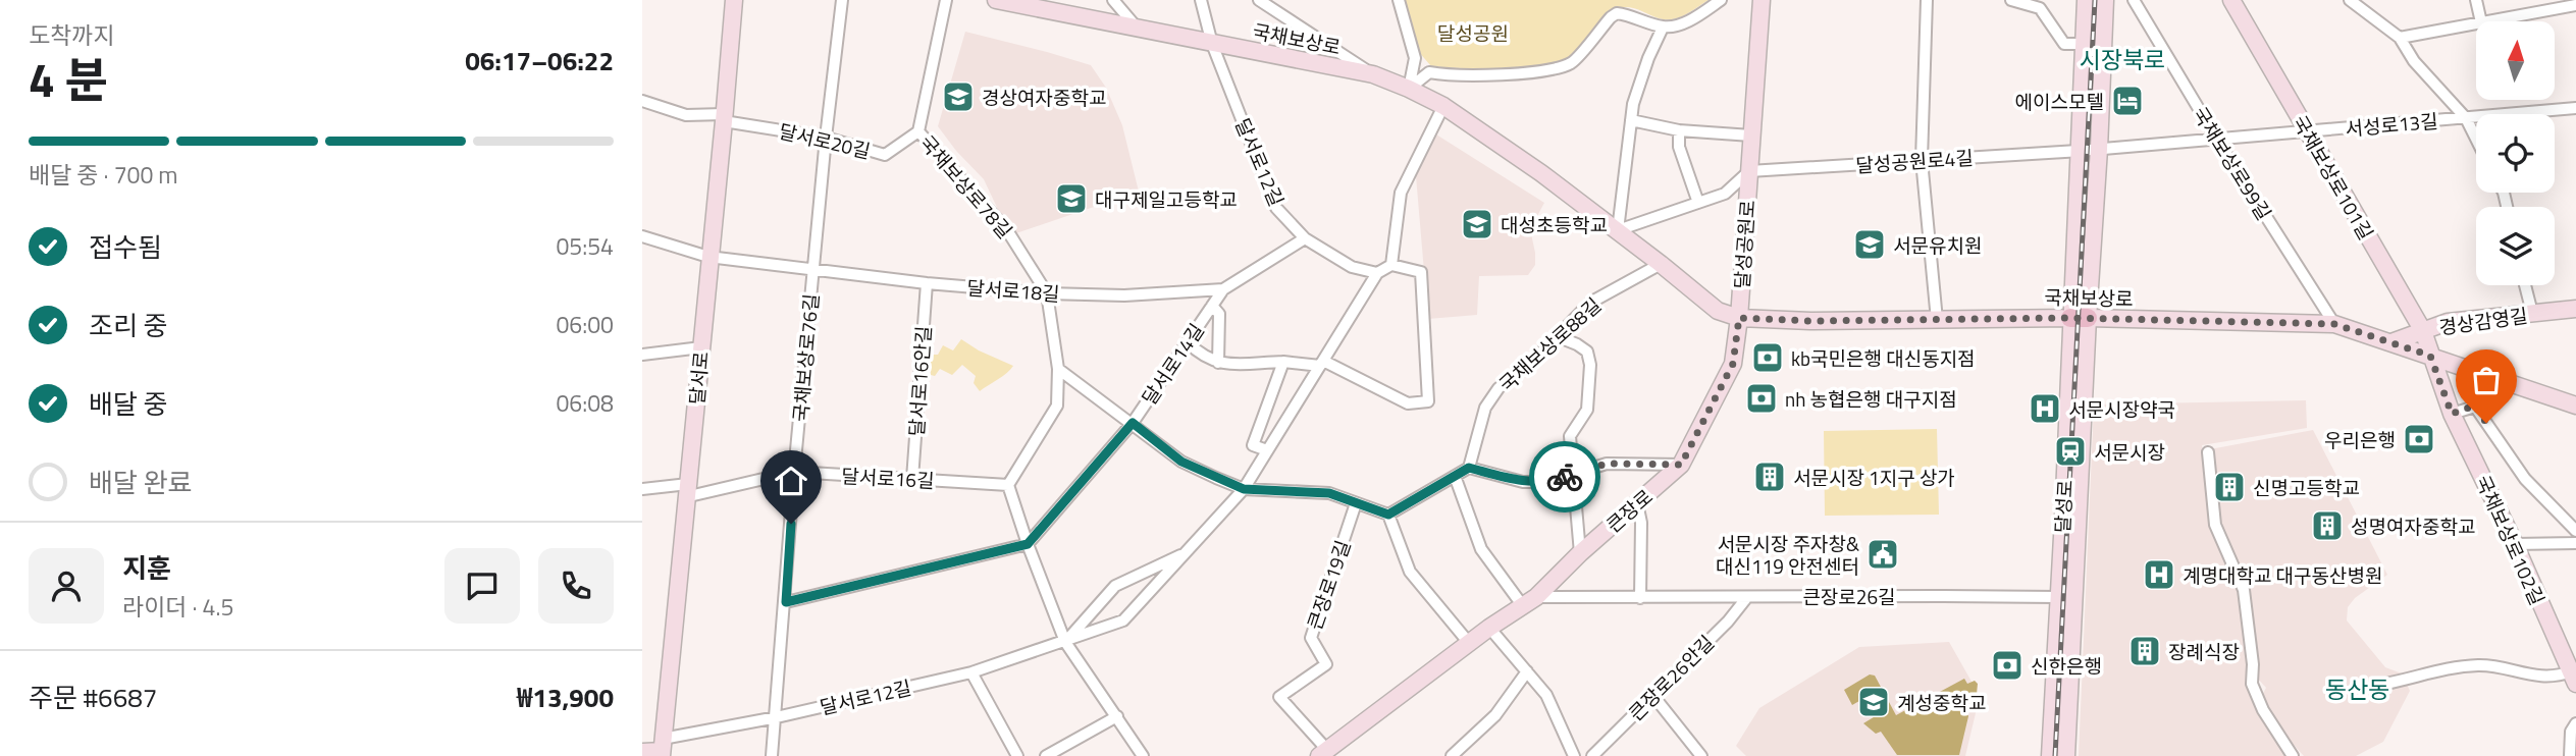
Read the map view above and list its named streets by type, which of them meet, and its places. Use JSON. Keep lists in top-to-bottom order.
{
  "streets": {
    "main road": [
      "국채보상로",
      "국채보상로101길",
      "달성공원로",
      "경상감영길",
      "달서로",
      "달성로",
      "큰장로",
      "국채보상로102길"
    ],
    "street": [
      "서성로13길",
      "달서로20길",
      "달성공원로4길",
      "달서로12길",
      "국채보상로99길",
      "국채보상로78길",
      "달서로18길",
      "국채보상로88길",
      "국채보상로76길",
      "달서로14길",
      "달서로16안길",
      "달서로16길",
      "큰장로19길",
      "큰장로26길",
      "큰장로26안길"
    ]
  },
  "crossings": [
    ["국채보상로", "달서로12길"],
    ["국채보상로", "국채보상로99길"],
    ["국채보상로", "국채보상로101길"],
    ["국채보상로", "달성공원로"],
    ["국채보상로", "경상감영길"],
    ["국채보상로", "국채보상로88길"],
    ["국채보상로", "달성로"],
    ["국채보상로", "큰장로"],
    ["국채보상로", "국채보상로102길"],
    ["서성로13길", "달성공원로4길"],
    ["서성로13길", "국채보상로99길"],
    ["서성로13길", "국채보상로101길"],
    ["서성로13길", "달성로"],
    ["달서로20길", "국채보상로78길"],
    ["달서로20길", "국채보상로76길"],
    ["달서로20길", "달서로"],
    ["달성공원로4길", "달성공원로"],
    ["달성공원로4길", "달성로"],
    ["달서로12길", "달서로18길"],
    ["달서로12길", "국채보상로76길"],
    ["달서로12길", "달서로"],
    ["국채보상로101길", "경상감영길"],
    ["국채보상로101길", "국채보상로102길"],
    ["국채보상로78길", "달서로18길"],
    ["국채보상로78길", "달서로14길"],
    ["국채보상로78길", "달서로16길"],
    ["달성공원로", "큰장로"],
    ["달서로18길", "국채보상로76길"],
    ["달서로18길", "달서로14길"],
    ["달서로18길", "달서로"],
    ["달서로18길", "달서로16안길"],
    ["국채보상로76길", "달서로16길"],
    ["달서로", "달서로16길"],
    ["달서로16안길", "달서로16길"],
    ["달성로", "큰장로26길"],
    ["큰장로", "큰장로19길"],
    ["큰장로", "큰장로26길"],
    ["큰장로26길", "큰장로26안길"]
  ],
  "districts": ["시장북로", "동산동"],
  "parks": ["달성공원"],
  "places": {
    "school or university": [
      "경상여자중학교",
      "대구제일고등학교",
      "대성초등학교",
      "서문유치원",
      "계성중학교"
    ],
    "hotel": ["에이스모텔"],
    "bank": [
      "kb국민은행 대신동지점",
      "nh 농협은행 대구지점",
      "우리은행",
      "신한은행"
    ],
    "hospital": ["서문시장약국", "계명대학교 대구동산병원"],
    "station": ["서문시장"],
    "building": [
      "서문시장 1지구 상가",
      "신명고등학교",
      "성명여자중학교",
      "장례식장"
    ],
    "public building": ["서문시장 주자창& 대신119 안전센터"]
  },
  "north": "top",
  "page": {
    "heading": ["4 분", "도착까지", "06:17–06:22"],
    "panel": [
      "지훈",
      "라이더 · 4.5",
      "주문 #6687",
      "₩13,900"
    ],
    "bar": "배달 중 · 700 m",
    "list": [
      ["접수됨", "05:54"],
      ["조리 중", "06:00"],
      ["배달 중", "06:08"],
      "배달 완료"
    ]
  }
}
